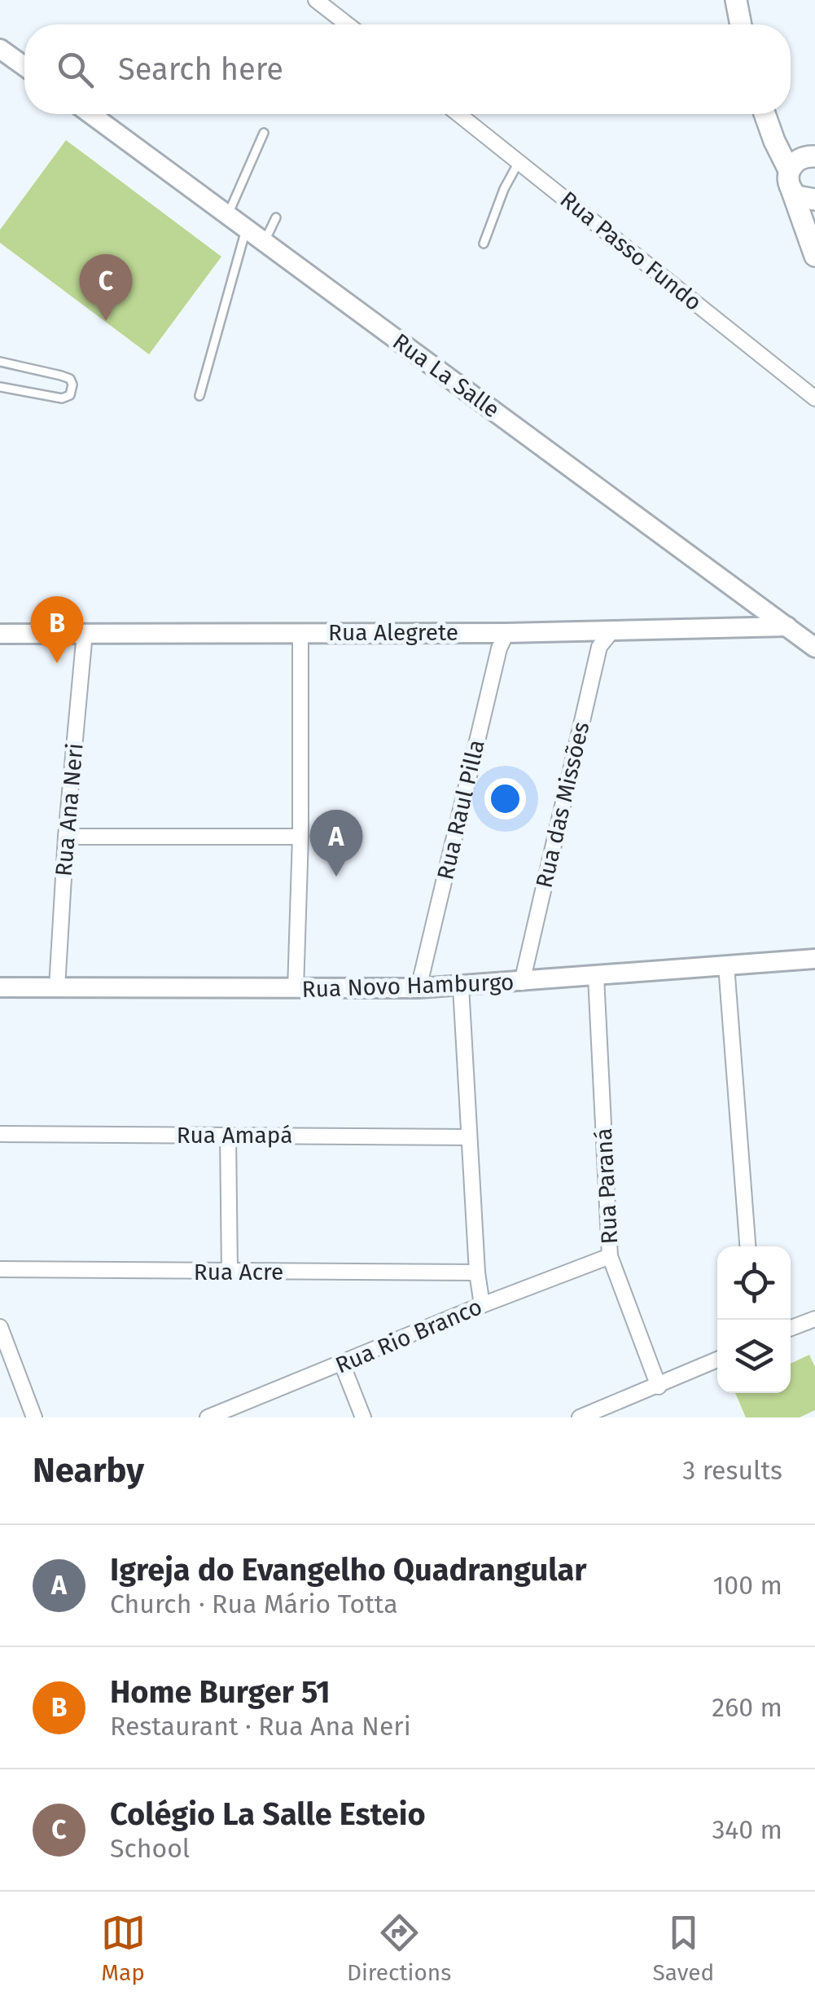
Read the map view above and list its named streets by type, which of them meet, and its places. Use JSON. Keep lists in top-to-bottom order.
{
  "streets": {
    "street": [
      "Rua Passo Fundo",
      "Rua La Salle",
      "Rua Alegrete",
      "Rua das Missões",
      "Rua Ana Neri",
      "Rua Raul Pilla",
      "Rua Novo Hamburgo",
      "Rua Amapá",
      "Rua Paraná",
      "Rua Acre",
      "Rua Rio Branco"
    ]
  },
  "crossings": [
    ["Rua La Salle", "Rua Alegrete"],
    ["Rua Alegrete", "Rua das Missões"],
    ["Rua Alegrete", "Rua Ana Neri"],
    ["Rua Alegrete", "Rua Raul Pilla"],
    ["Rua das Missões", "Rua Novo Hamburgo"],
    ["Rua Ana Neri", "Rua Novo Hamburgo"],
    ["Rua Raul Pilla", "Rua Novo Hamburgo"],
    ["Rua Novo Hamburgo", "Rua Paraná"],
    ["Rua Paraná", "Rua Rio Branco"]
  ],
  "page": {
    "search": "Search here",
    "pins": ["C", "B", "A"],
    "heading": ["Nearby", "3 results"],
    "list": [
      {
        "mark": "A",
        "name": "Igreja do Evangelho Quadrangular",
        "note": "Church · Rua Mário Totta",
        "value": "100 m"
      },
      {
        "mark": "B",
        "name": "Home Burger 51",
        "note": "Restaurant · Rua Ana Neri",
        "value": "260 m"
      },
      {
        "mark": "C",
        "name": "Colégio La Salle Esteio",
        "note": "School",
        "value": "340 m"
      }
    ],
    "nav": ["Map", "Directions", "Saved"]
  }
}
